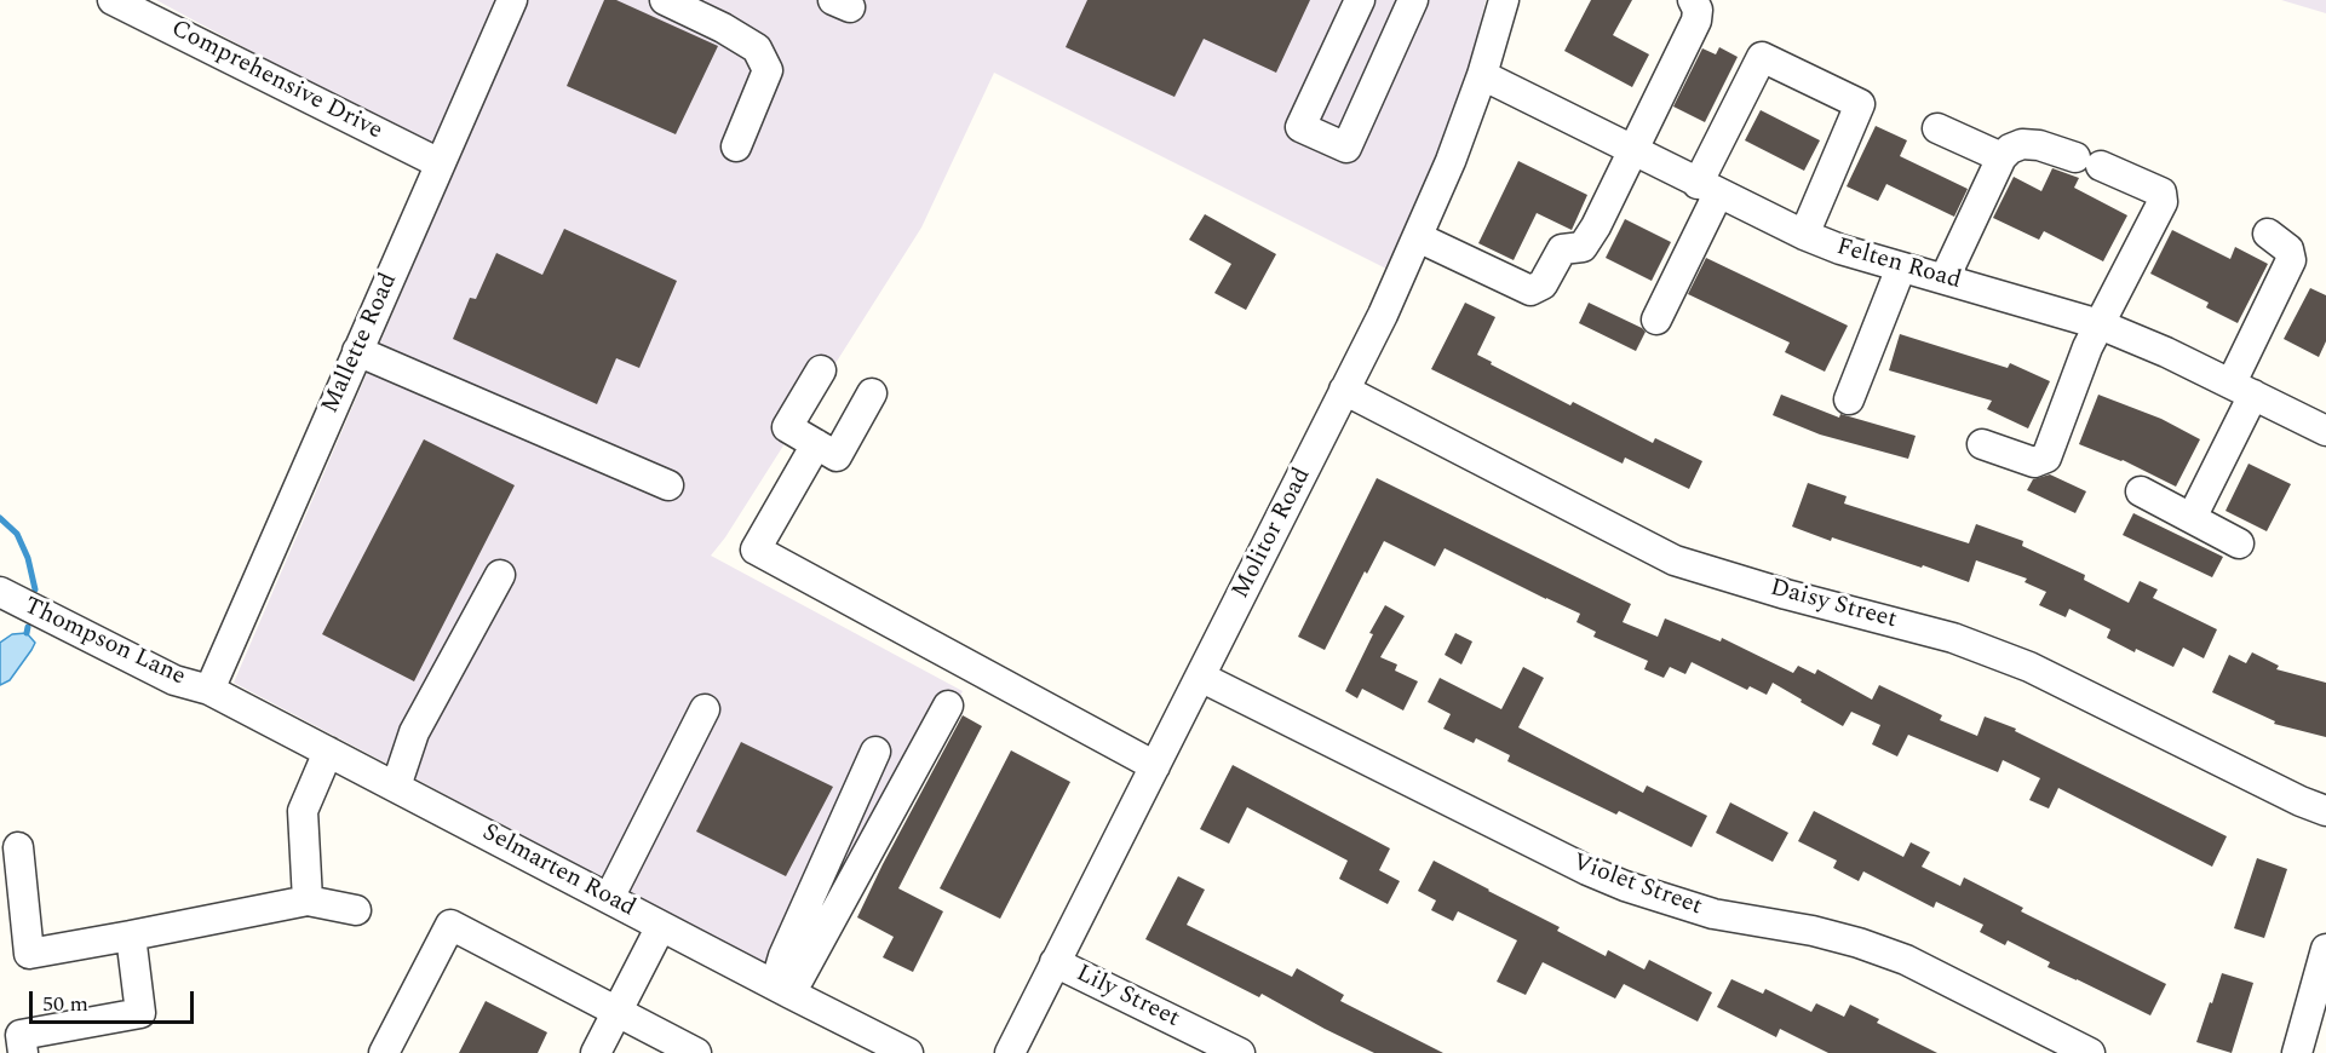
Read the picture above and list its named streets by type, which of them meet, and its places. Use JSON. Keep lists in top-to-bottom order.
{
  "streets": {
    "street": [
      "Comprehensive Drive",
      "Felten Road",
      "Mallette Road",
      "Molitor Road",
      "Daisy Street",
      "Thompson Lane",
      "Selmarten Road",
      "Violet Street",
      "Lily Street"
    ]
  },
  "crossings": [
    ["Comprehensive Drive", "Mallette Road"],
    ["Felten Road", "Molitor Road"],
    ["Mallette Road", "Thompson Lane"],
    ["Mallette Road", "Selmarten Road"],
    ["Molitor Road", "Daisy Street"],
    ["Molitor Road", "Violet Street"],
    ["Molitor Road", "Lily Street"],
    ["Thompson Lane", "Selmarten Road"]
  ],
  "scale_bar": "50 m"
}
